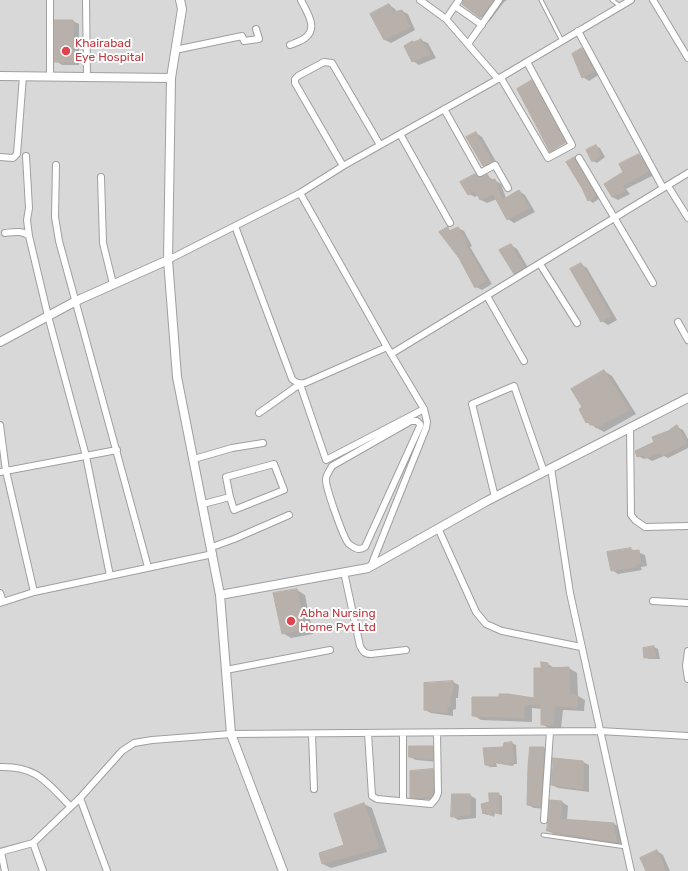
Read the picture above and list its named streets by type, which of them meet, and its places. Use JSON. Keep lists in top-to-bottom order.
{
  "places": ["Khairabad Eye Hospital", "Abha Nursing Home Pvt Ltd"]
}
